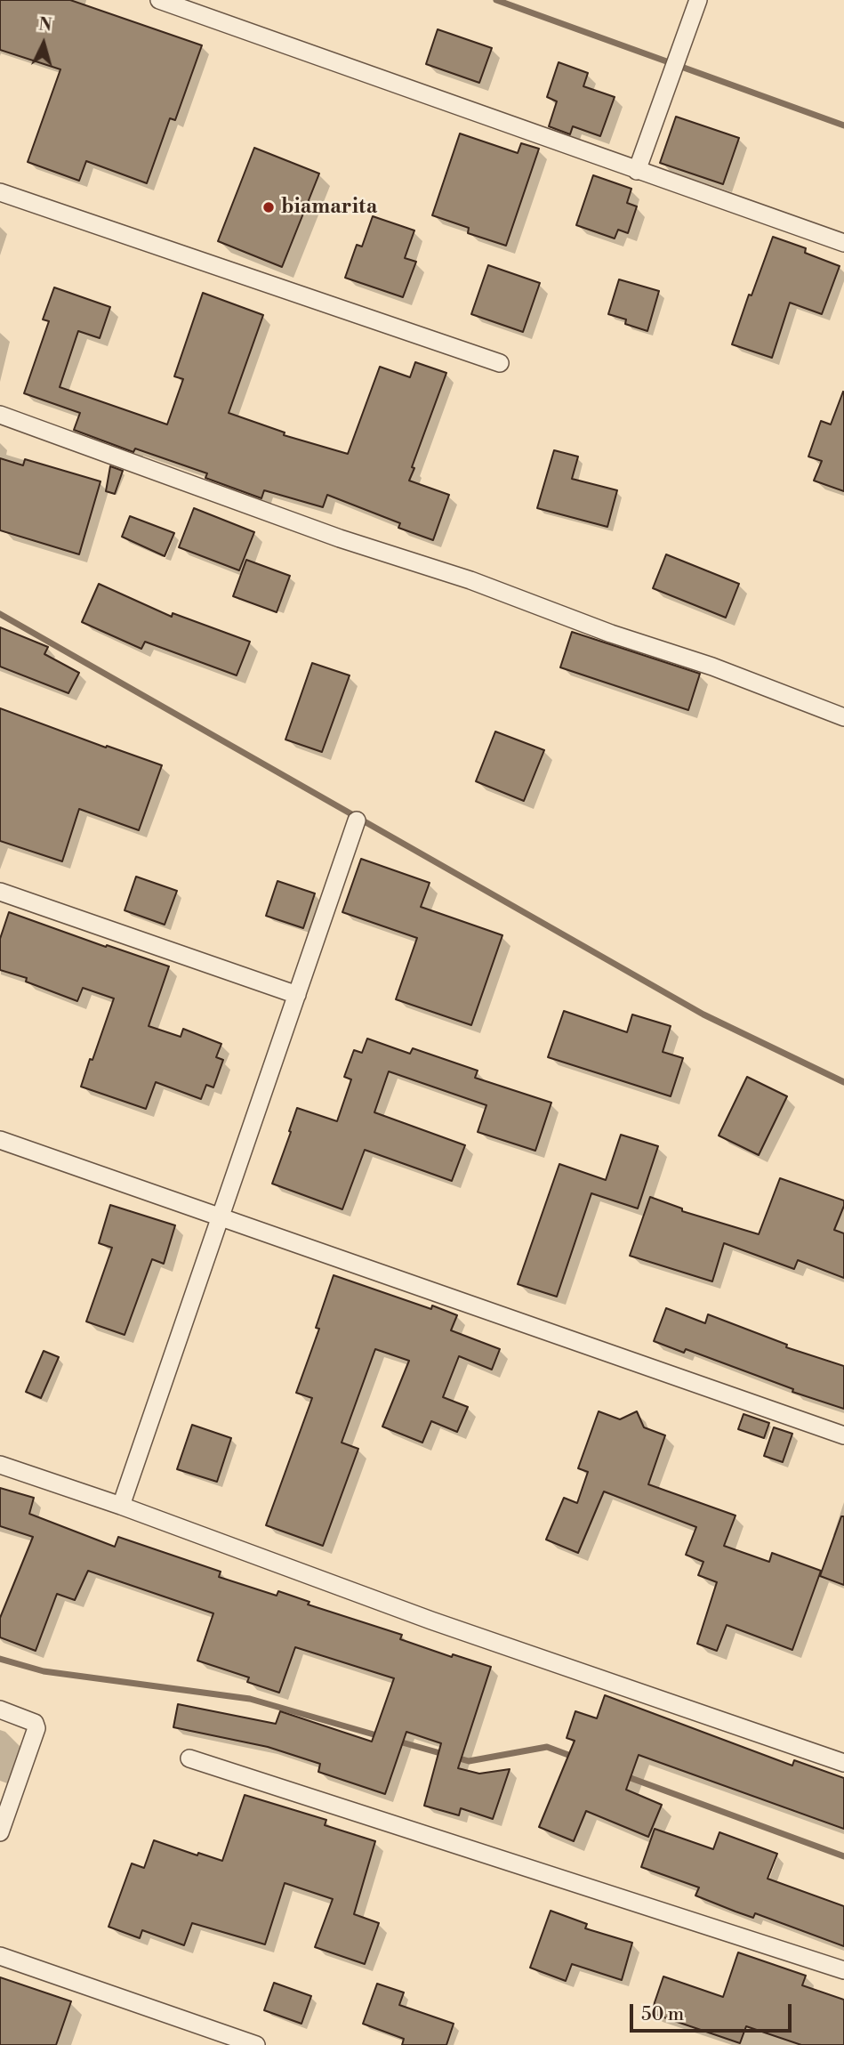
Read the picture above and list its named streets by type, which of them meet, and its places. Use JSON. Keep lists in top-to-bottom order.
{
  "places": ["biamarita"],
  "scale_bar": "50 m",
  "north": "top"
}
